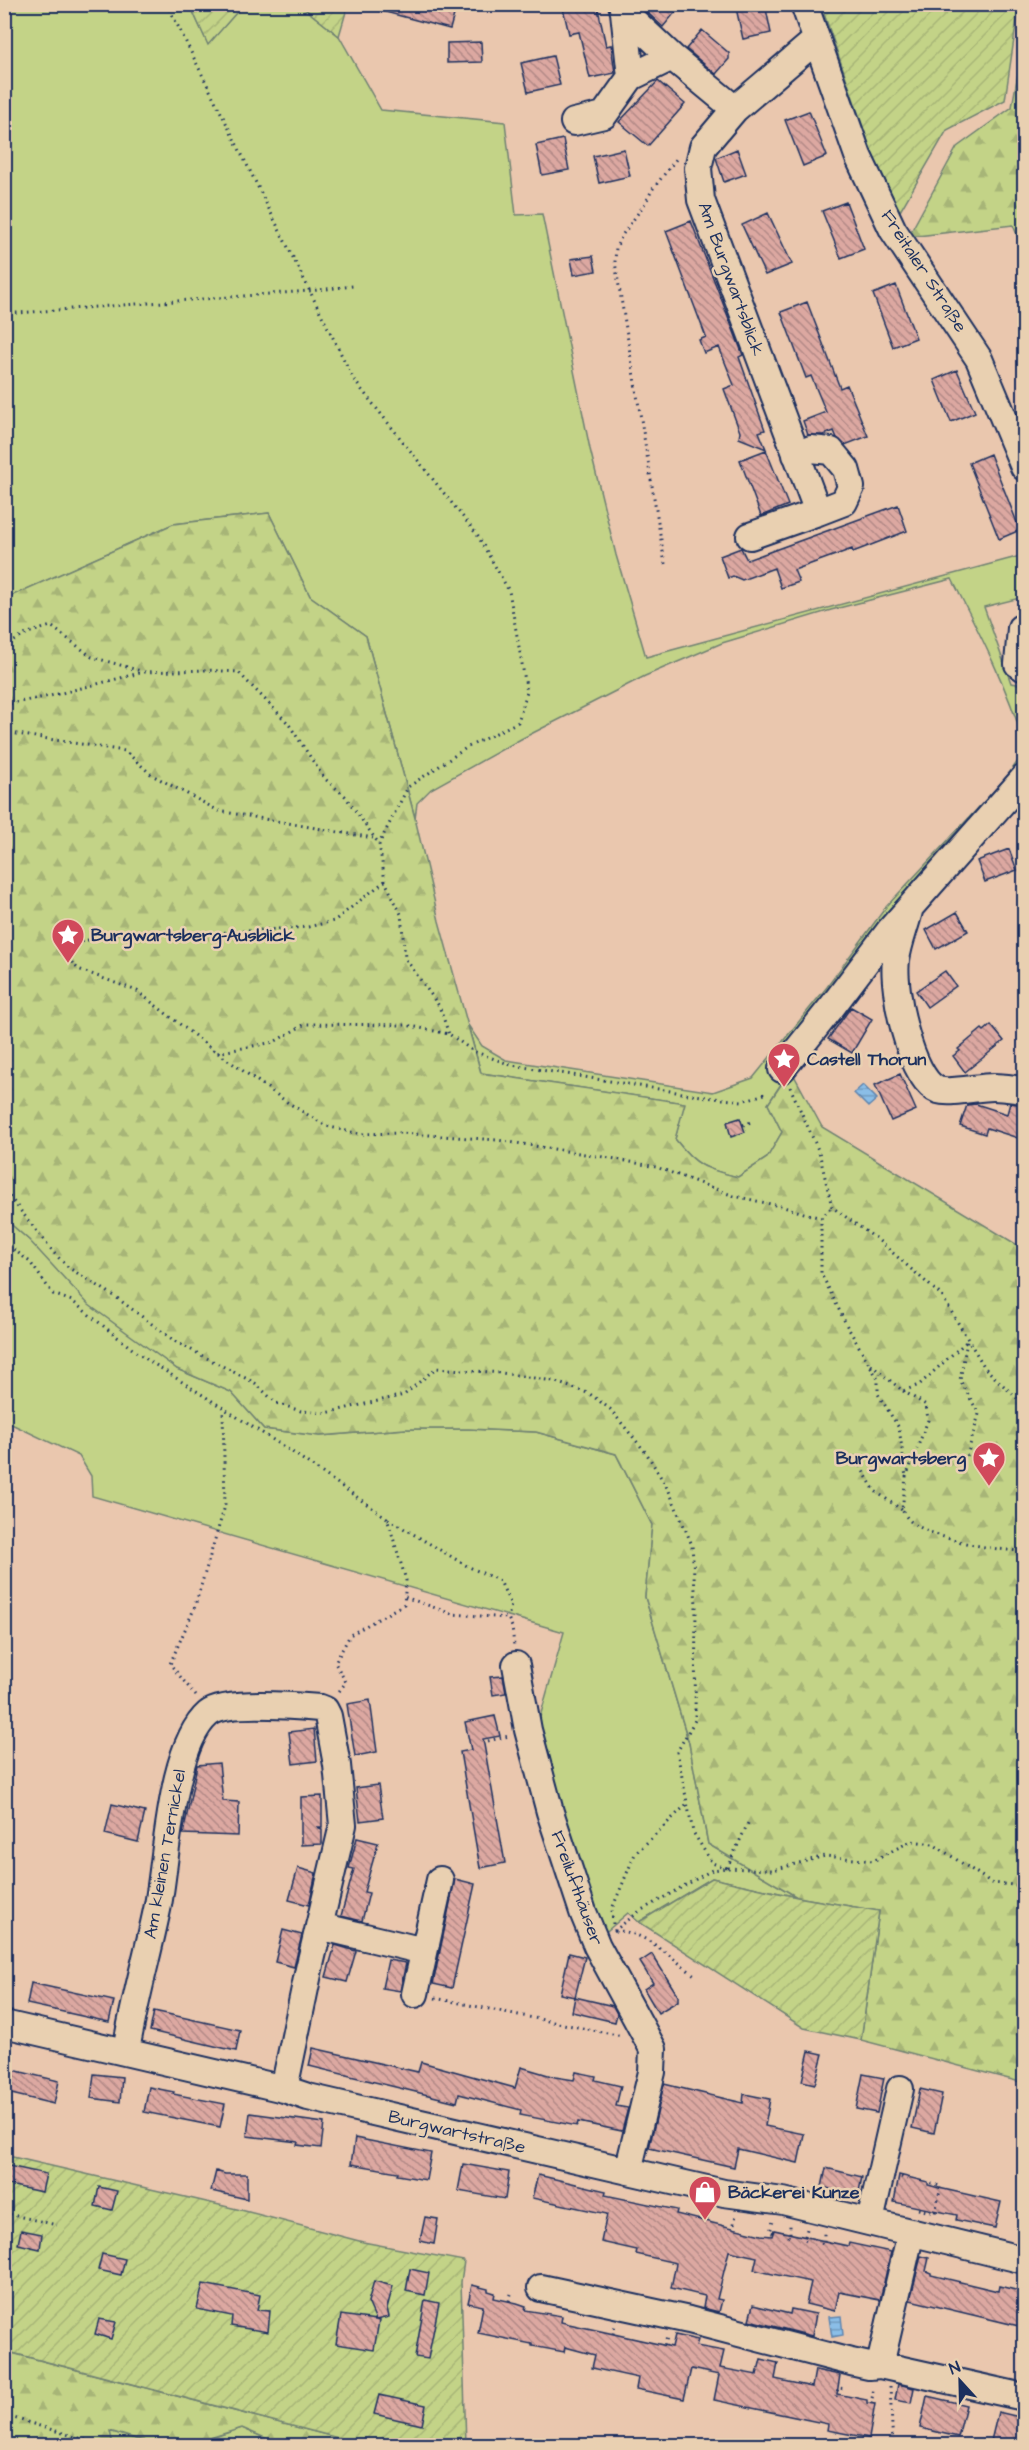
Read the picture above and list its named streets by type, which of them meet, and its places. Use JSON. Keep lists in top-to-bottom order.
{
  "streets": {
    "street": [
      "Freitaler Straße",
      "Am Burgwartsblick",
      "Am kleinen Ternickel",
      "Freilufthäuser",
      "Burgwartstraße"
    ]
  },
  "crossings": [
    ["Am kleinen Ternickel", "Burgwartstraße"],
    ["Freilufthäuser", "Burgwartstraße"]
  ],
  "places": {
    "place": ["Burgwartsberg-Ausblick", "Castell Thorun", "Burgwartsberg"],
    "shop": ["Bäckerei Kunze"]
  },
  "north": "top"
}
